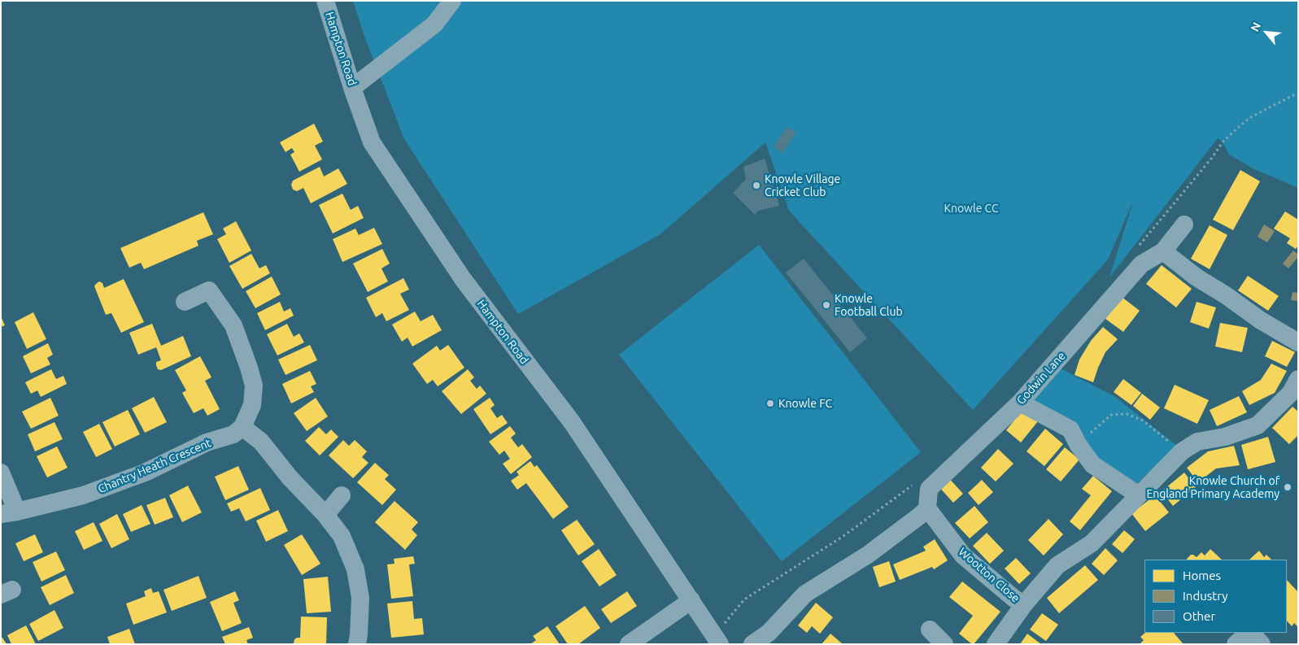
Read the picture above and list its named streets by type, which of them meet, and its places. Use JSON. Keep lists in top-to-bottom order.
{
  "streets": {
    "street": [
      "Hampton Road",
      "Godwin Lane",
      "Chantry Heath Crescent",
      "Wootton Close"
    ]
  },
  "crossings": [
    ["Godwin Lane", "Wootton Close"]
  ],
  "parks": ["Knowle CC"],
  "places": [
    "Knowle Village Cricket Club",
    "Knowle Football Club",
    "Knowle FC",
    "Knowle Church of England Primary Academy"
  ],
  "legend": ["Homes", "Industry", "Other"],
  "north": "top left"
}
